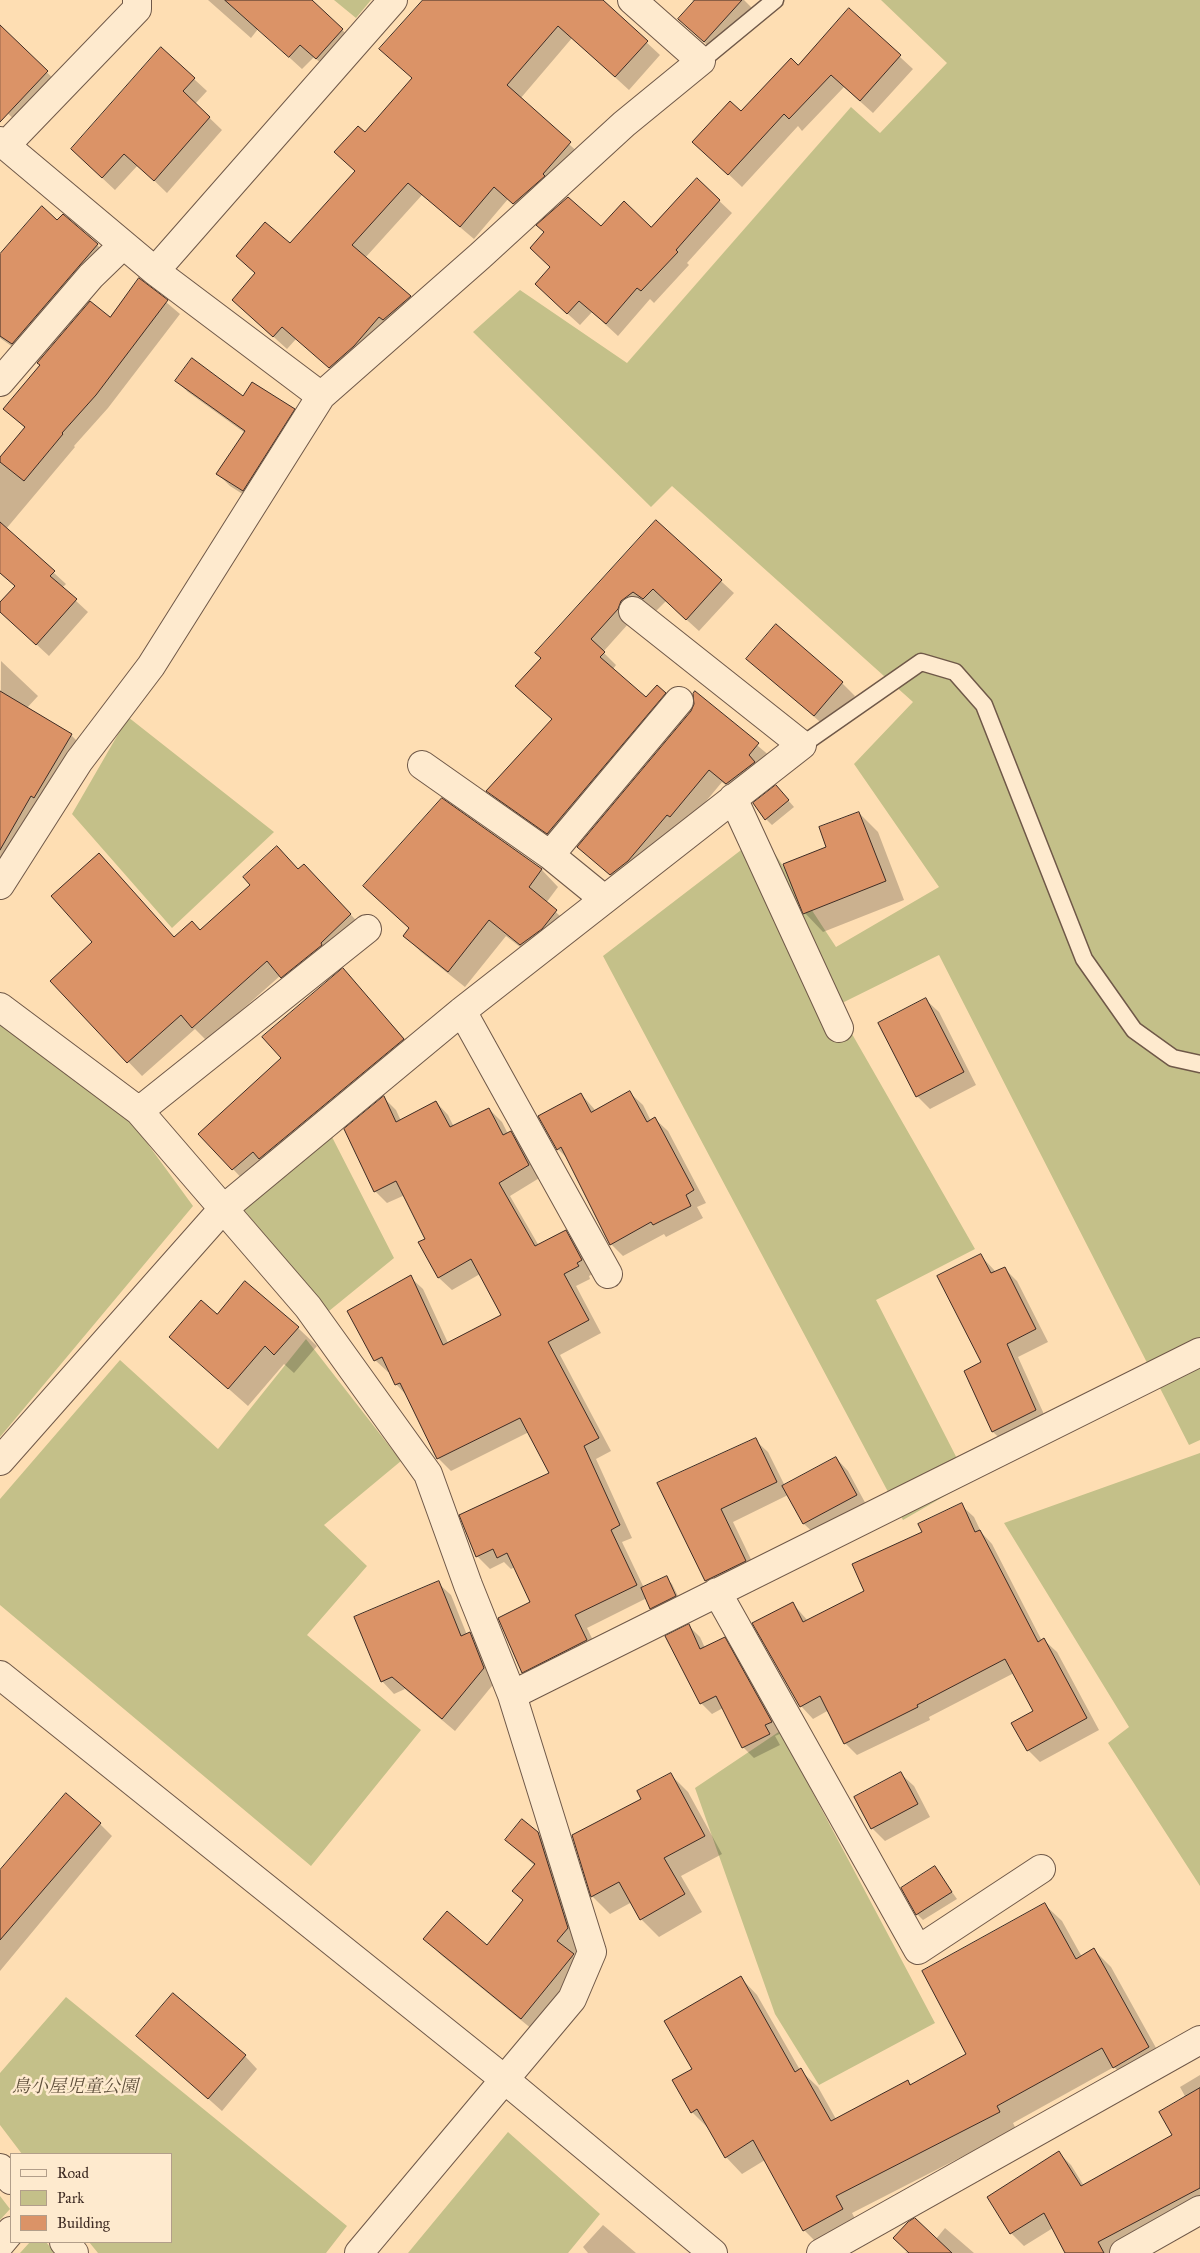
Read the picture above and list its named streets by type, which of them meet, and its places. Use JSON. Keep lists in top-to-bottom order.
{
  "parks": ["鳥小屋児童公園"],
  "legend": ["Road", "Park", "Building"]
}
